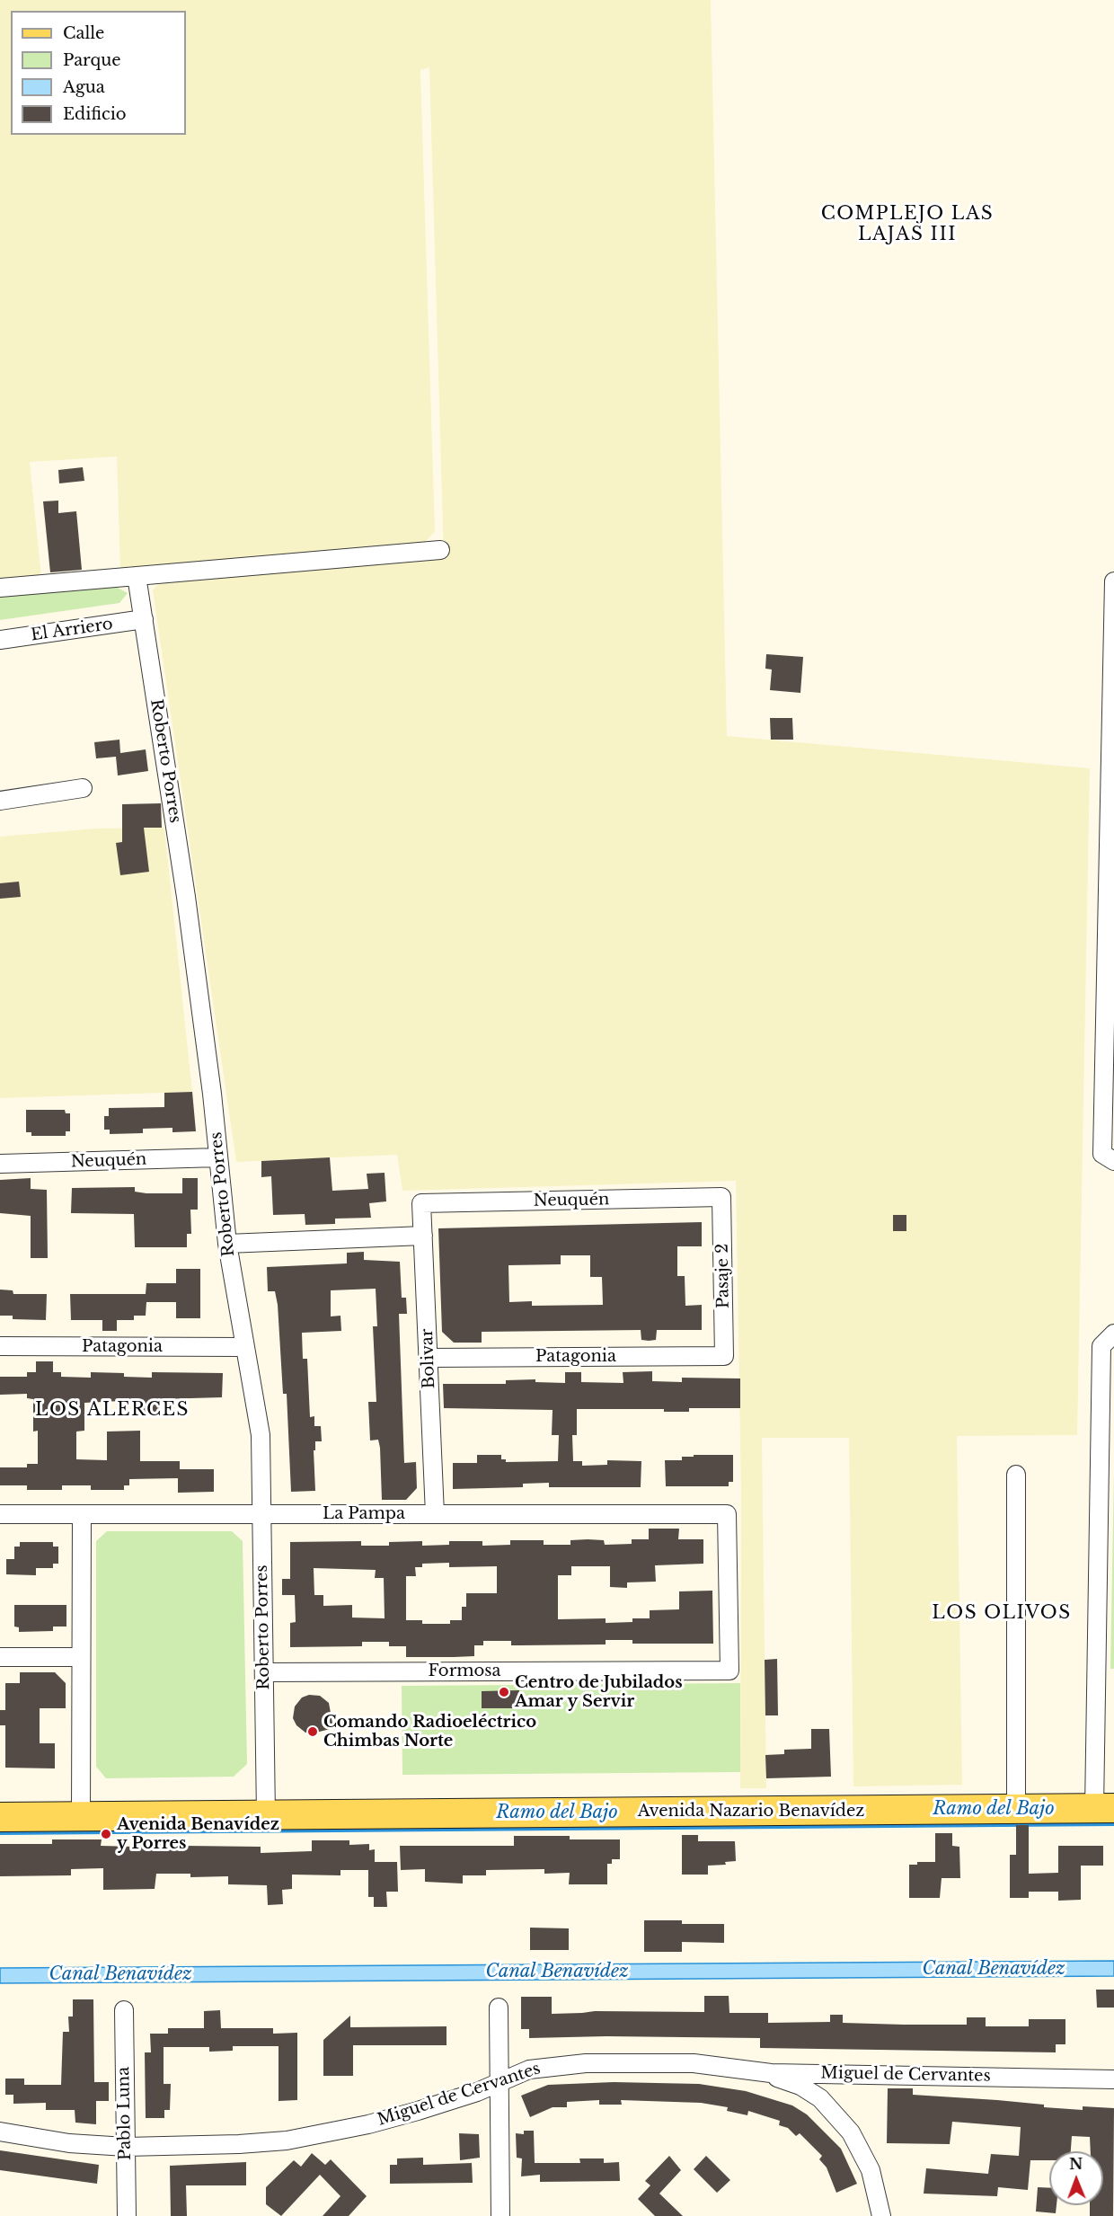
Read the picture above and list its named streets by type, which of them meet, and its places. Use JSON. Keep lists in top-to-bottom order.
{
  "streets": {
    "main road": ["Avenida Nazario Benavídez"],
    "street": [
      "El Arriero",
      "Roberto Porres",
      "Neuquén",
      "Pasaje 2",
      "Patagonia",
      "Bolivar",
      "La Pampa",
      "Formosa",
      "Miguel de Cervantes",
      "Pablo Luna"
    ]
  },
  "crossings": [
    ["El Arriero", "Roberto Porres"],
    ["Roberto Porres", "Neuquén"],
    ["Roberto Porres", "Patagonia"],
    ["Roberto Porres", "La Pampa"],
    ["Roberto Porres", "Formosa"],
    ["Roberto Porres", "Avenida Nazario Benavídez"],
    ["Neuquén", "Pasaje 2"],
    ["Neuquén", "Bolivar"],
    ["Pasaje 2", "Patagonia"],
    ["Patagonia", "Bolivar"],
    ["Bolivar", "La Pampa"],
    ["La Pampa", "Formosa"],
    ["Miguel de Cervantes", "Pablo Luna"]
  ],
  "districts": ["COMPLEJO LAS LAJAS III", "LOS ALERCES", "LOS OLIVOS"],
  "water": ["Ramo del Bajo", "Canal Benavídez"],
  "places": ["Centro de Jubilados Amar y Servir", "Comando Radioeléctrico Chimbas Norte", "Avenida Benavídez y Porres"],
  "legend": [
    "Calle",
    "Parque",
    "Agua",
    "Edificio"
  ],
  "north": "top"
}
